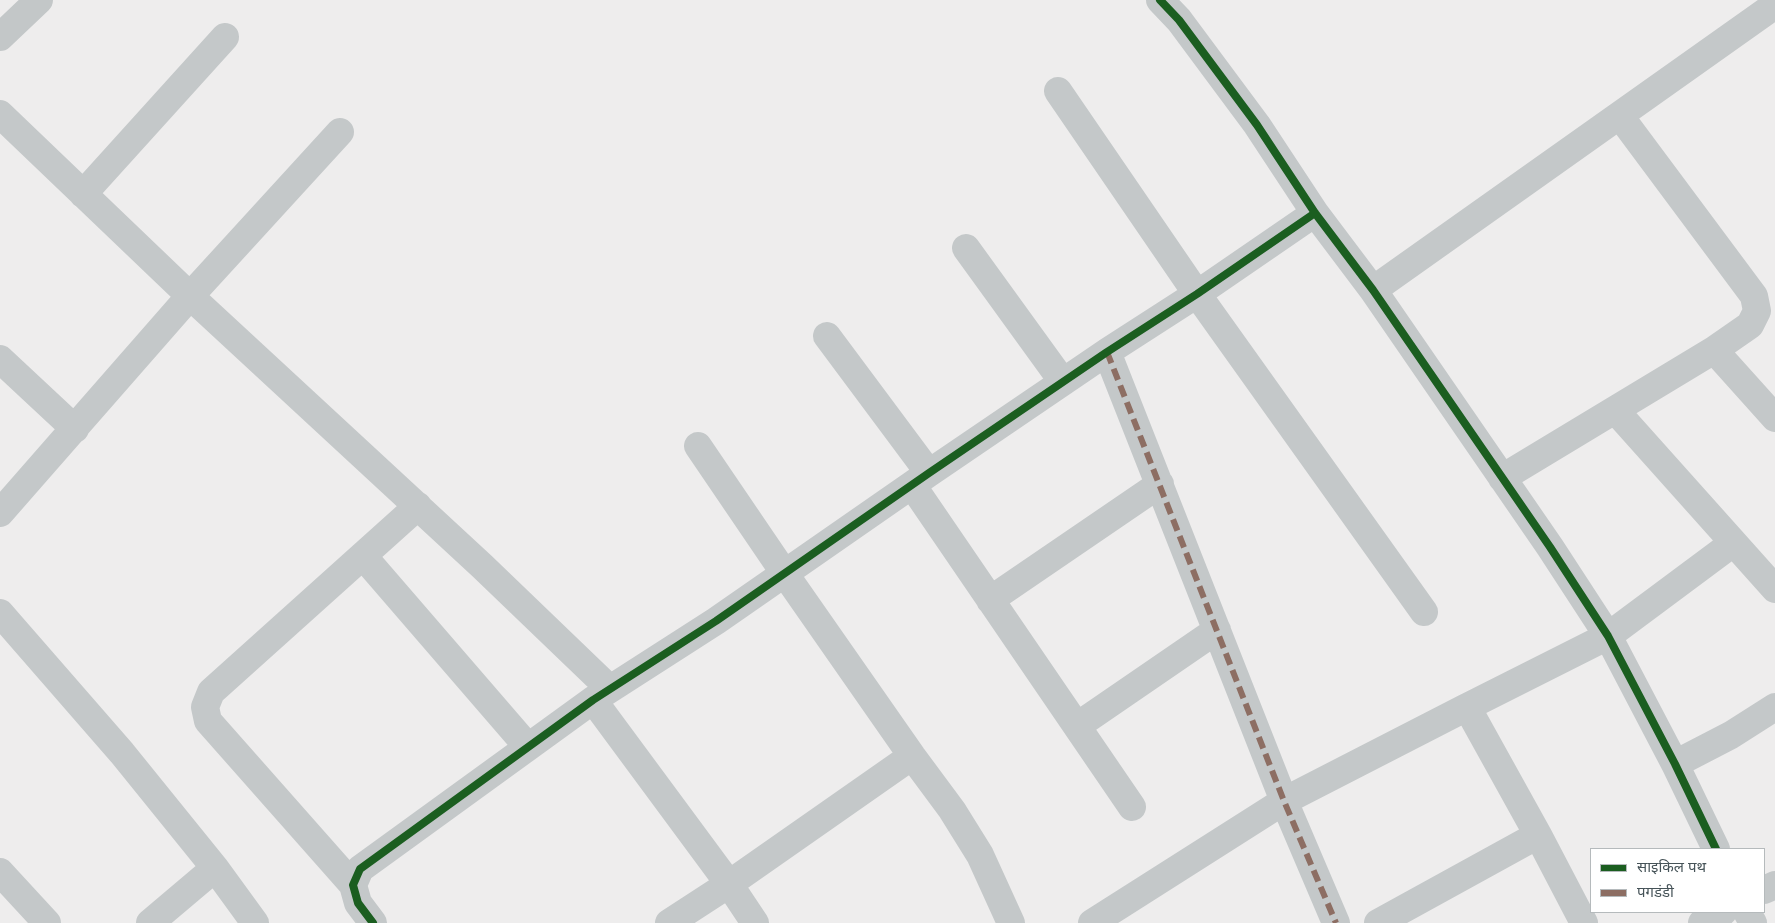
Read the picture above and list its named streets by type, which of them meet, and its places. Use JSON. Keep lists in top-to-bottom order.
{
  "legend": ["साइकिल पथ", "पगडंडी"]
}
